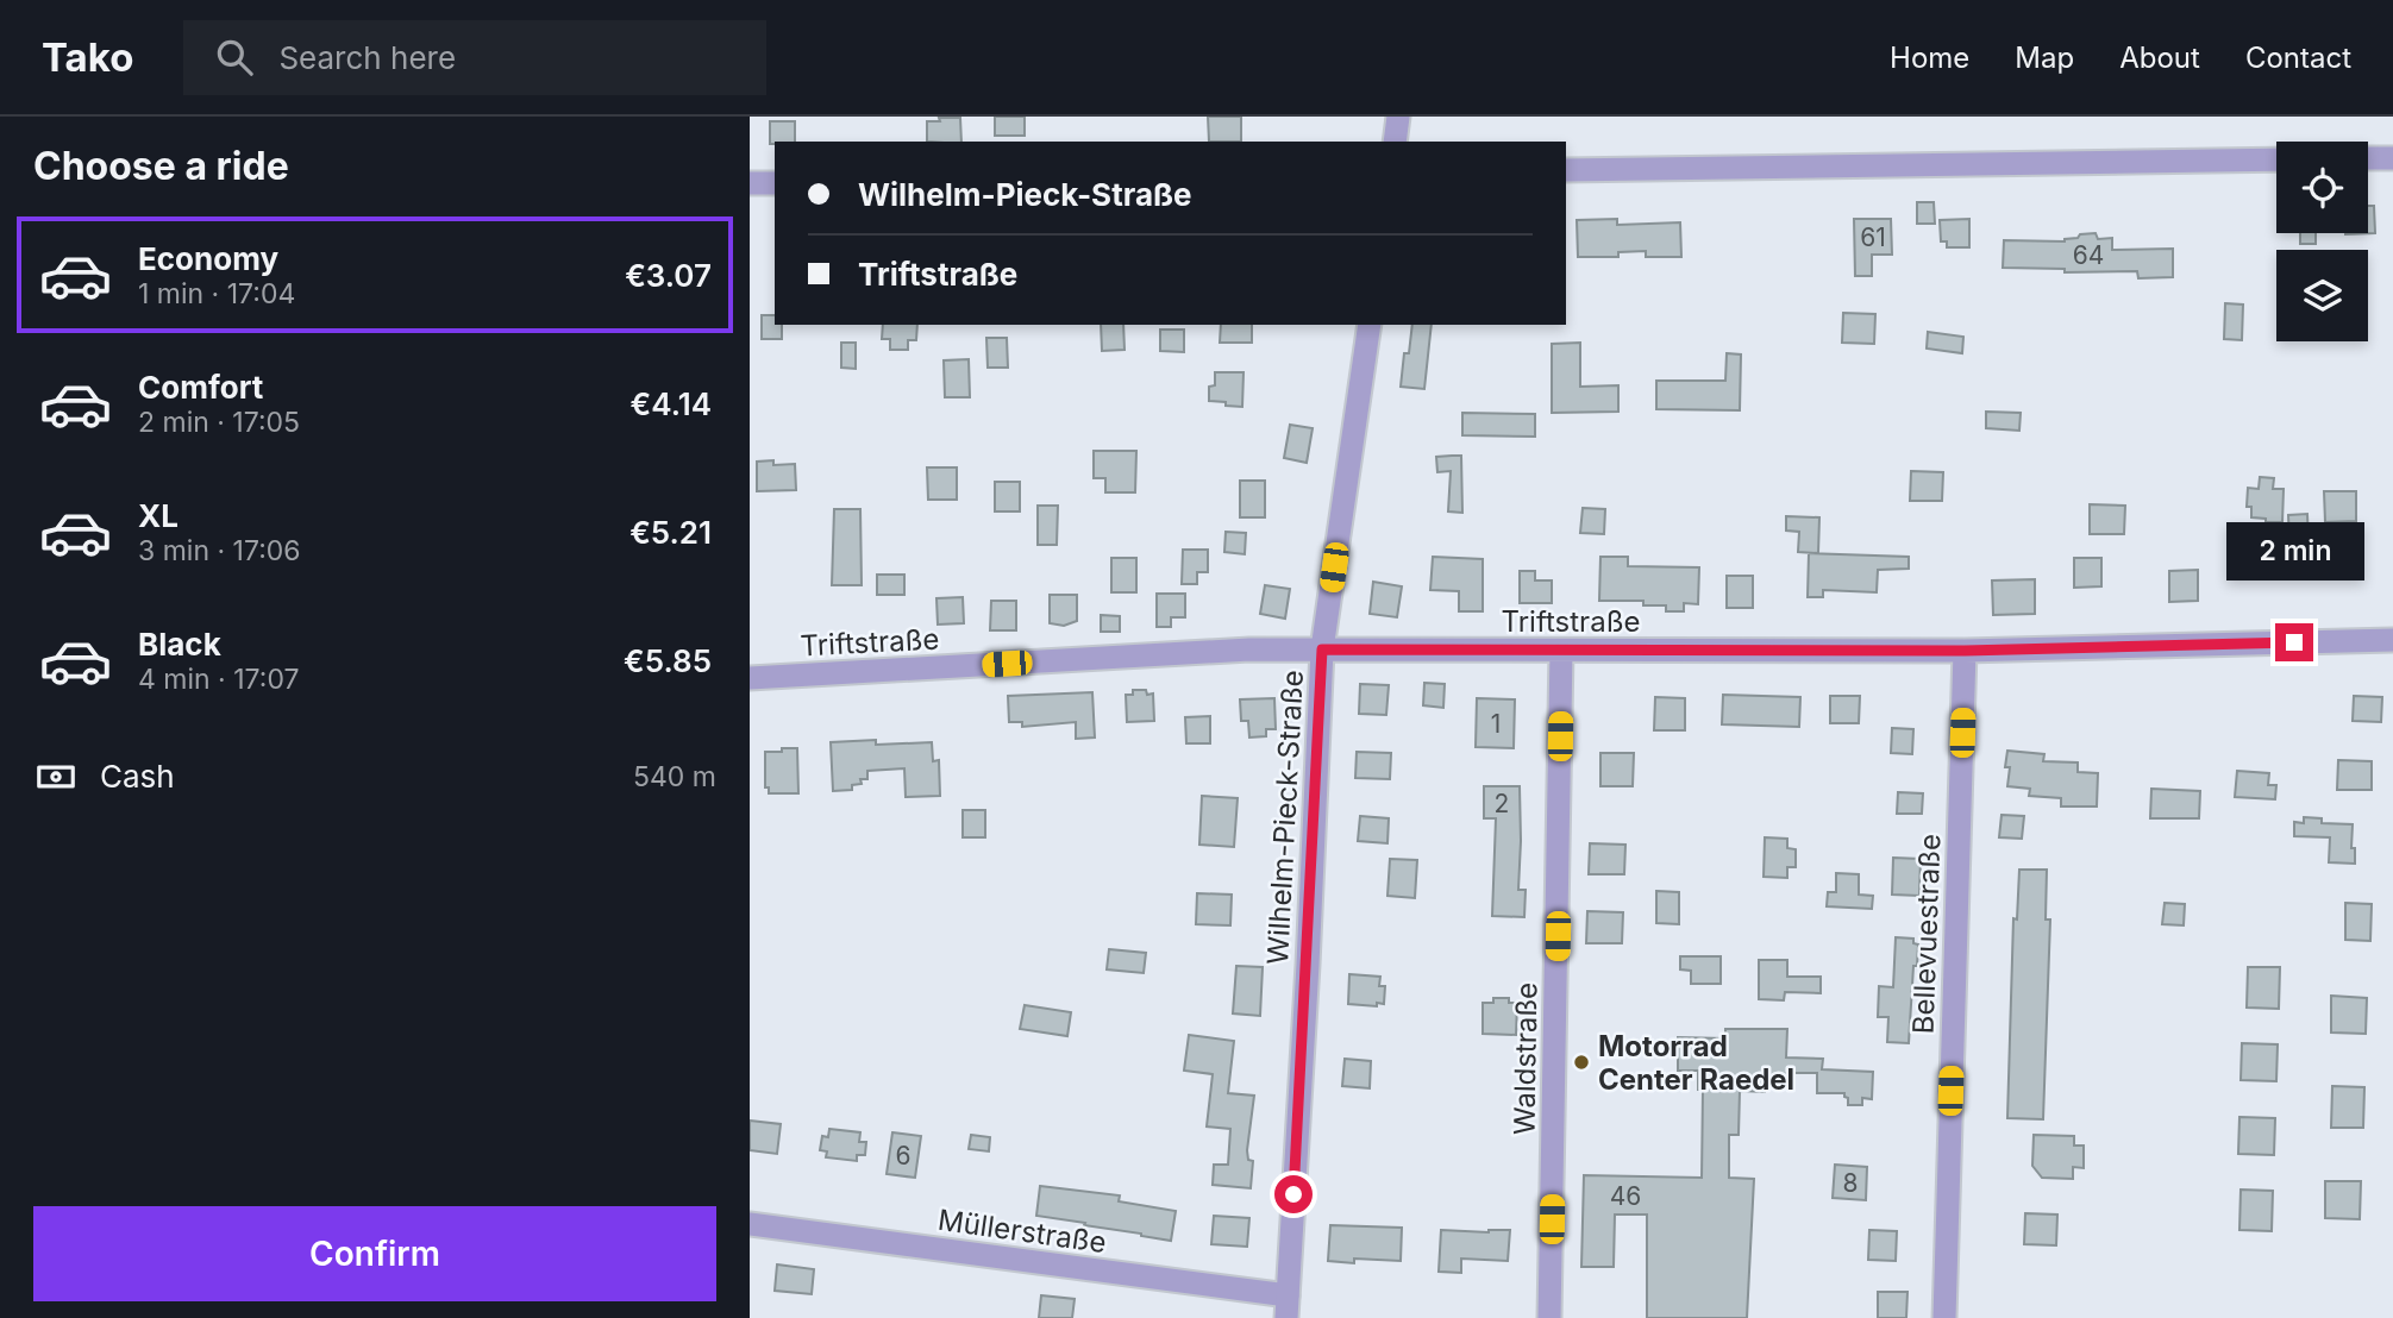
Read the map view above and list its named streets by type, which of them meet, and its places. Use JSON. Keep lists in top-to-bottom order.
{
  "streets": {
    "street": [
      "Triftstraße",
      "Wilhelm-Pieck-Straße",
      "Bellevuestraße",
      "Waldstraße",
      "Müllerstraße"
    ]
  },
  "crossings": [
    ["Triftstraße", "Wilhelm-Pieck-Straße"],
    ["Triftstraße", "Bellevuestraße"],
    ["Triftstraße", "Waldstraße"],
    ["Wilhelm-Pieck-Straße", "Müllerstraße"]
  ],
  "places": ["Motorrad Center Raedel"],
  "house_numbers": [
    "61",
    "64",
    "1",
    "2",
    "6",
    "8",
    "46"
  ],
  "page": {
    "header": "Tako",
    "search": "Search here",
    "nav": [
      "Home",
      "Map",
      "About",
      "Contact"
    ],
    "heading": "Choose a ride",
    "banner": ["Wilhelm-Pieck-Straße", "Triftstraße"],
    "list": [
      {
        "name": "Economy",
        "note": "1 min · 17:04",
        "value": "€3.07"
      },
      {
        "name": "Comfort",
        "note": "2 min · 17:05",
        "value": "€4.14"
      },
      {
        "name": "XL",
        "note": "3 min · 17:06",
        "value": "€5.21"
      },
      {
        "name": "Black",
        "note": "4 min · 17:07",
        "value": "€5.85"
      }
    ],
    "bubble": "2 min",
    "pay": ["Cash", "540 m"],
    "buttons": "Confirm"
  }
}
